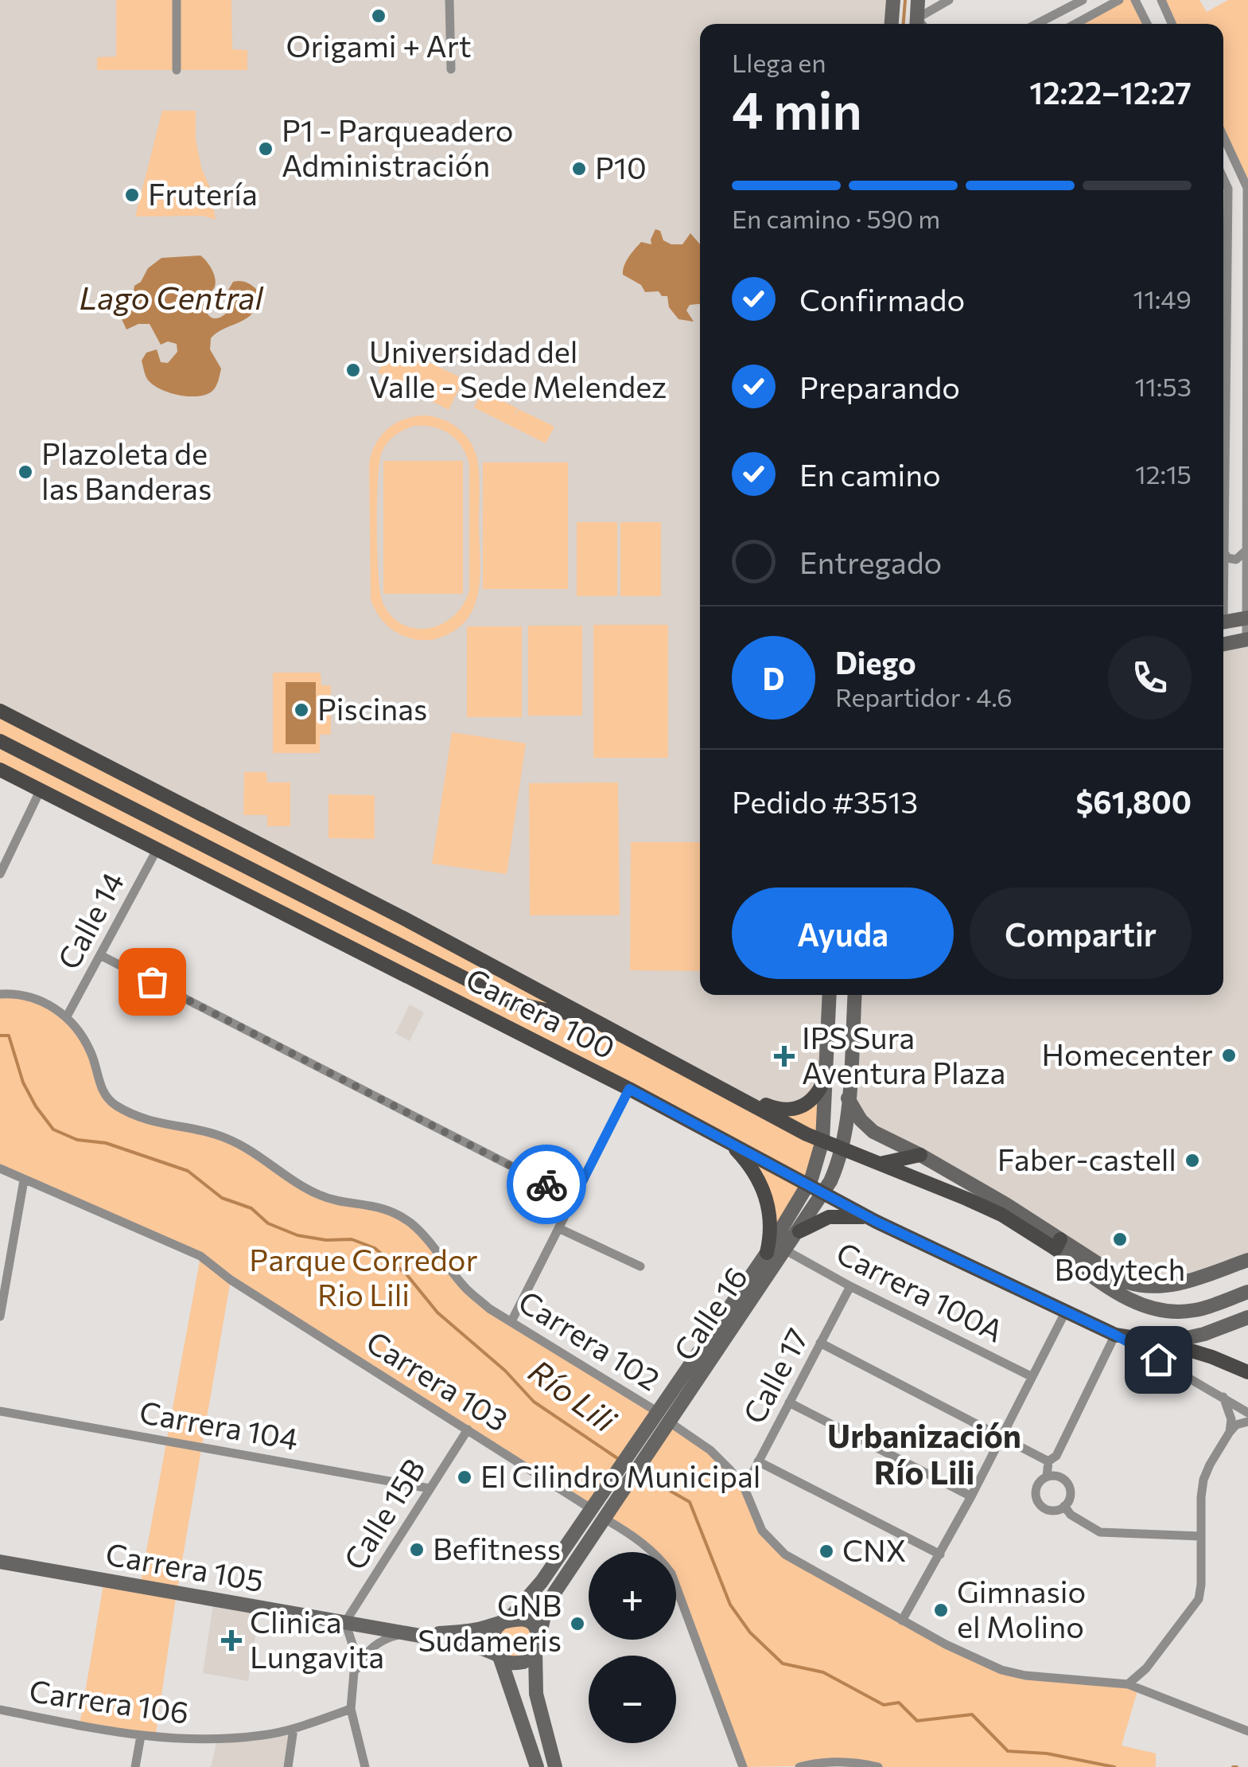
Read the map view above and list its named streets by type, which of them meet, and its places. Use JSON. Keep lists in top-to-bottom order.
{
  "streets": {
    "main road": ["Carrera 100", "Calle 16", "Carrera 105"],
    "street": [
      "Calle 14",
      "Carrera 100A",
      "Carrera 102",
      "Calle 17",
      "Carrera 103",
      "Carrera 104",
      "Calle 15B",
      "Carrera 106"
    ]
  },
  "crossings": [
    ["Calle 14", "Carrera 100"],
    ["Calle 14", "Carrera 102"],
    ["Carrera 100", "Calle 16"],
    ["Carrera 100A", "Calle 16"],
    ["Carrera 100A", "Calle 17"],
    ["Calle 16", "Carrera 102"],
    ["Calle 16", "Carrera 103"],
    ["Calle 16", "Carrera 105"],
    ["Carrera 102", "Calle 17"],
    ["Carrera 103", "Calle 15B"],
    ["Carrera 104", "Calle 15B"],
    ["Calle 15B", "Carrera 105"]
  ],
  "districts": ["Urbanización Río Lili"],
  "water": ["Lago Central", "Río Lili"],
  "parks": ["Parque Corredor Rio Lili"],
  "places": {
    "other": [
      "Origami + Art",
      "P1 - Parqueadero Administración",
      "P10",
      "Frutería",
      "Universidad del Valle - Sede Melendez",
      "Plazoleta de las Banderas",
      "Piscinas",
      "Homecenter",
      "Faber-castell",
      "Bodytech",
      "El Cilindro Municipal",
      "Befitness",
      "CNX",
      "Gimnasio el Molino",
      "GNB Sudameris"
    ],
    "health": ["IPS Sura Aventura Plaza", "Clinica Lungavita"]
  },
  "page": {
    "heading": ["4 min", "Llega en", "12:22–12:27"],
    "panel": [
      "Diego",
      "Repartidor · 4.6",
      "Pedido #3513",
      "$61,800"
    ],
    "bar": "En camino · 590 m",
    "list": [
      ["Confirmado", "11:49"],
      ["Preparando", "11:53"],
      ["En camino", "12:15"],
      "Entregado"
    ],
    "round": "D",
    "buttons": ["Ayuda", "Compartir"],
    "map_buttons": ["+", "−"]
  }
}
